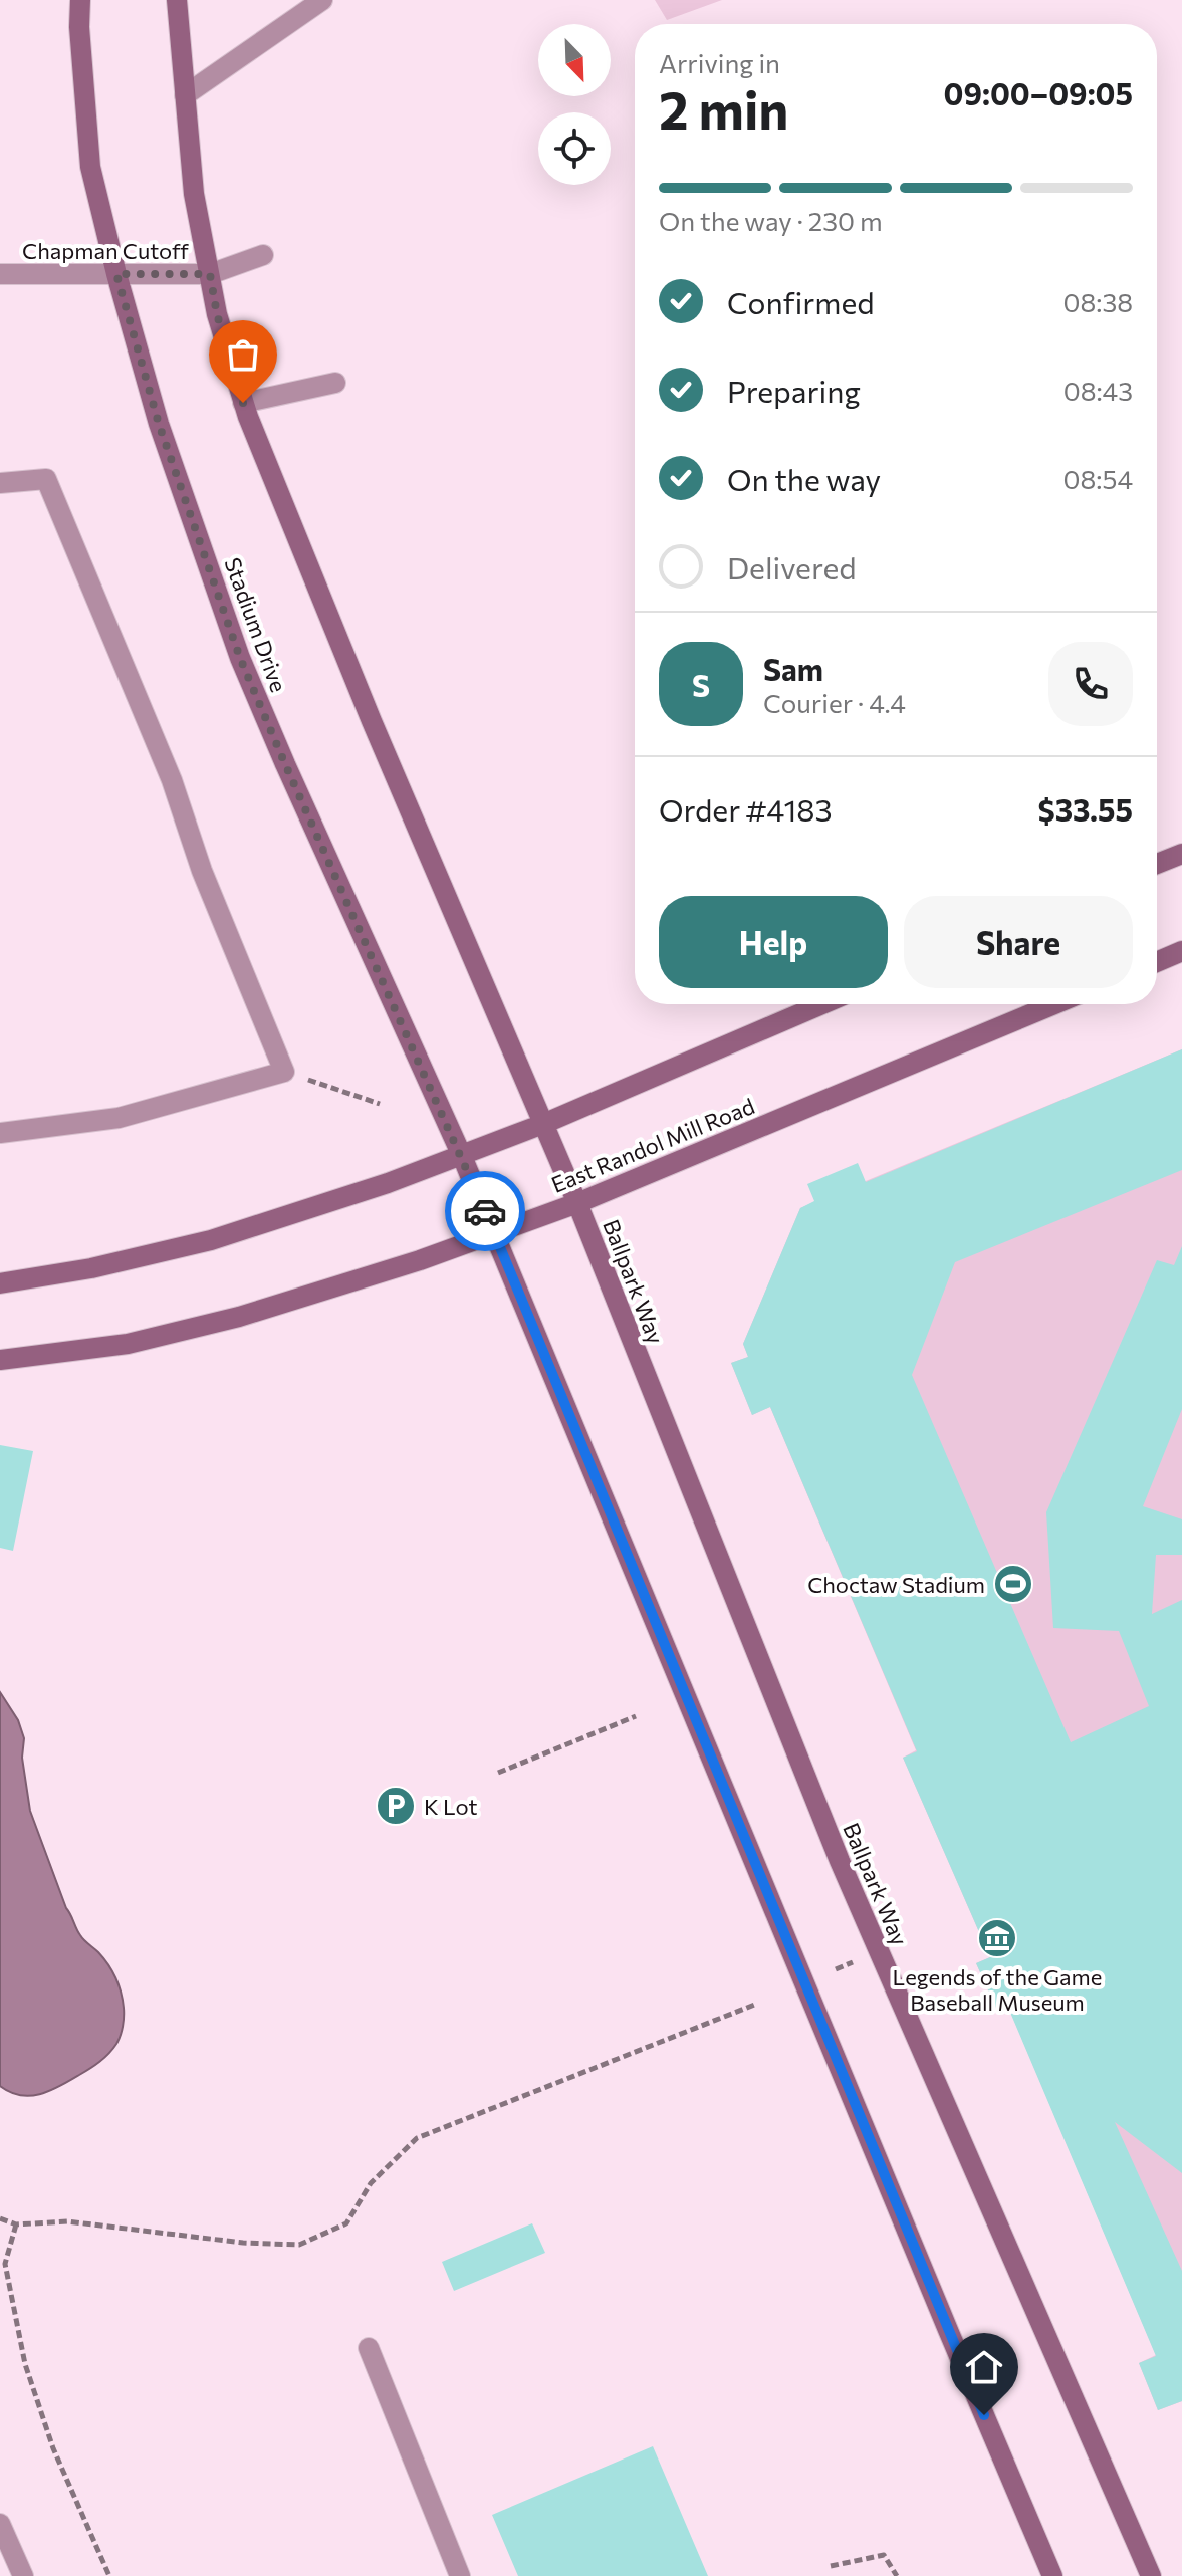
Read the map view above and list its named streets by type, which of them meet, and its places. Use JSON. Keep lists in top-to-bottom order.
{
  "streets": {
    "main road": ["Stadium Drive", "East Randol Mill Road", "Ballpark Way"],
    "street": ["Chapman Cutoff"]
  },
  "crossings": [
    ["Chapman Cutoff", "Stadium Drive"],
    ["Stadium Drive", "East Randol Mill Road"],
    ["East Randol Mill Road", "Ballpark Way"]
  ],
  "places": {
    "sports": ["Choctaw Stadium"],
    "parking": ["K Lot"],
    "museum": ["Legends of the Game Baseball Museum"]
  },
  "north": "bottom right",
  "page": {
    "heading": ["2 min", "Arriving in", "09:00–09:05"],
    "panel": [
      "Sam",
      "Courier · 4.4",
      "Order #4183",
      "$33.55"
    ],
    "bar": "On the way · 230 m",
    "list": [
      ["Confirmed", "08:38"],
      ["Preparing", "08:43"],
      ["On the way", "08:54"],
      "Delivered"
    ],
    "round": "S",
    "buttons": ["Help", "Share"]
  }
}
